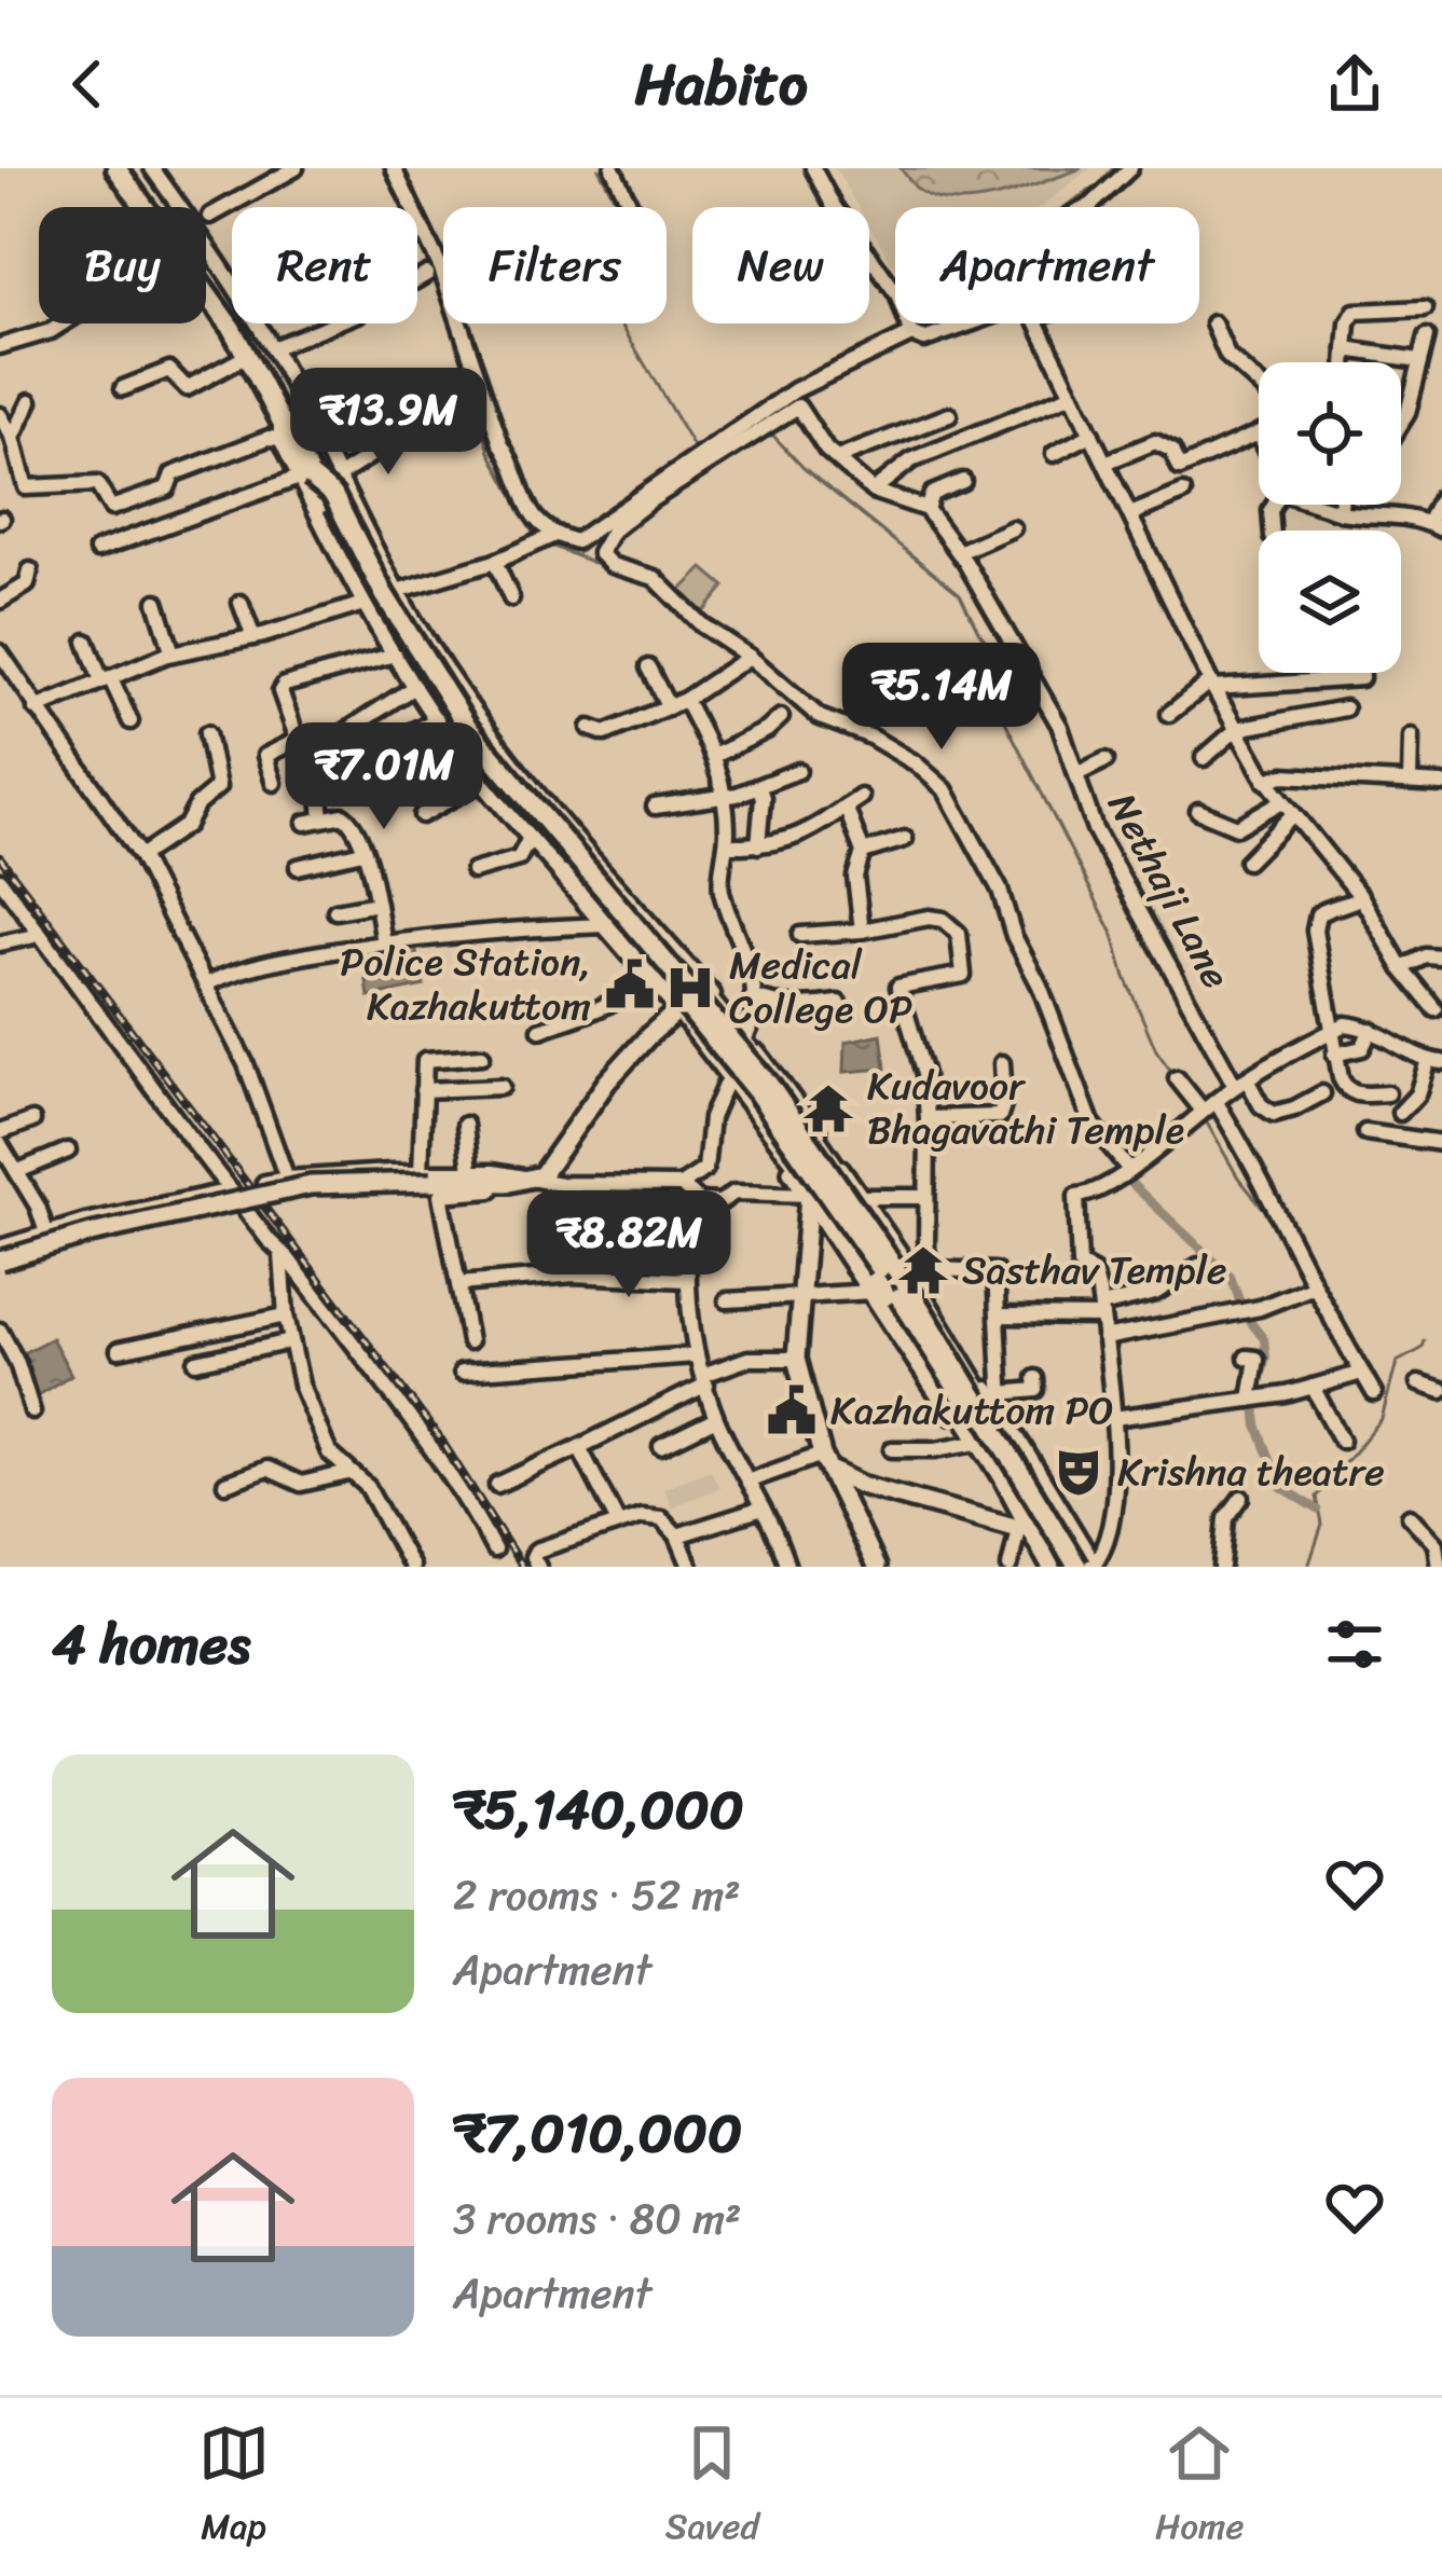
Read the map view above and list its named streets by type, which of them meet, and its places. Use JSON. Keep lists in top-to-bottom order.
{
  "streets": {
    "street": ["Nethaji Lane"]
  },
  "places": {
    "public building": ["Police Station, Kazhakuttom", "Kazhakuttom PO"],
    "hospital": ["Medical College OP"],
    "temple": ["Kudavoor Bhagavathi Temple", "Sasthav Temple"],
    "theatre": ["Krishna theatre"]
  },
  "page": {
    "header": "Habito",
    "chip": [
      "Buy",
      "Rent",
      "Filters",
      "New",
      "Apartment"
    ],
    "price": [
      "₹13.9M",
      "₹5.14M",
      "₹7.01M",
      "₹8.82M"
    ],
    "heading": "4 homes",
    "list": [
      {
        "name": "₹5,140,000",
        "note": "2 rooms · 52 m² · Apartment"
      },
      {
        "name": "₹7,010,000",
        "note": "3 rooms · 80 m² · Apartment"
      }
    ],
    "tabs": ["Map", "Saved", "Home"]
  }
}
